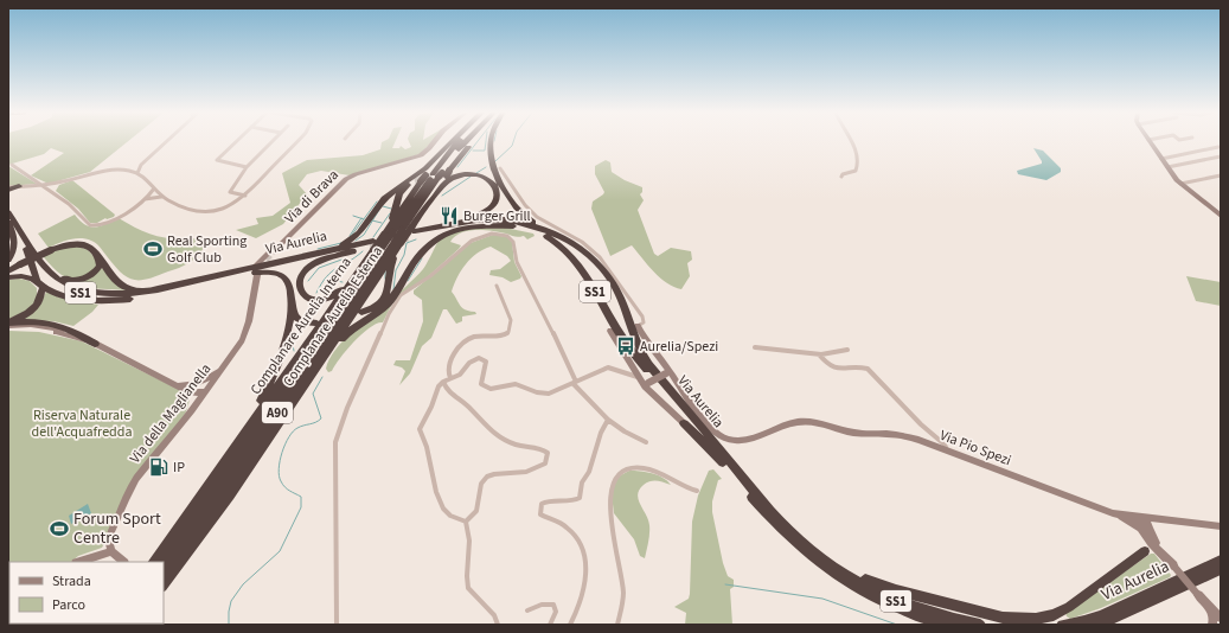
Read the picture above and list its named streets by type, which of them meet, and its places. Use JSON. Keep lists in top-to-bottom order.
{
  "streets": {
    "highway": [
      "Via Aurelia",
      "SS1",
      "Complanare Aurelia Esterna",
      "Complanare Aurelia Interna",
      "A90"
    ],
    "street": ["Via di Brava", "Via della Maglianella", "Via Pio Spezi"]
  },
  "crossings": [
    ["Via di Brava", "Via Aurelia"],
    ["Via di Brava", "Via della Maglianella"],
    ["Via Aurelia", "Complanare Aurelia Esterna"],
    ["Via Aurelia", "Complanare Aurelia Interna"],
    ["Via Aurelia", "A90"],
    ["Via Aurelia", "Via della Maglianella"],
    ["Via Aurelia", "Via Pio Spezi"],
    ["Complanare Aurelia Esterna", "Complanare Aurelia Interna"],
    ["Complanare Aurelia Esterna", "A90"],
    ["Complanare Aurelia Interna", "A90"]
  ],
  "parks": ["Riserva Naturale dell'Acquafredda"],
  "places": {
    "restaurant": ["Burger Grill"],
    "sports": ["Real Sporting Golf Club", "Forum Sport Centre"],
    "bus stop": ["Aurelia/Spezi"],
    "fuel station": ["IP"]
  },
  "legend": ["Strada", "Parco"]
}
